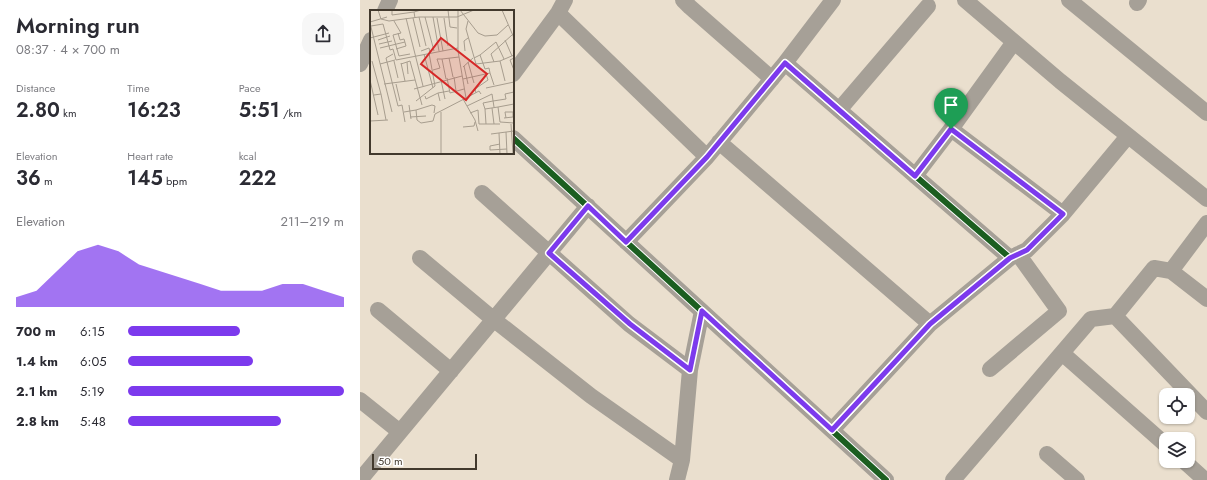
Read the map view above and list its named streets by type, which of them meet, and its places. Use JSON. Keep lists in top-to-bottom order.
{
  "scale_bar": "50 m",
  "page": {
    "heading": ["Morning run", "08:37 · 4 × 700 m"],
    "stats": [
      ["Distance", "2.80 km"],
      ["Time", "16:23"],
      ["Pace", "5:51 /km"],
      ["Elevation", "36 m"],
      ["Heart rate", "145 bpm"],
      ["kcal", "222"]
    ],
    "chart": ["Elevation", "211–219 m"],
    "list": [
      {
        "name": "700 m",
        "note": "6:15"
      },
      {
        "name": "1.4 km",
        "note": "6:05"
      },
      {
        "name": "2.1 km",
        "note": "5:19"
      },
      {
        "name": "2.8 km",
        "note": "5:48"
      }
    ],
    "scale": "50 m"
  }
}
